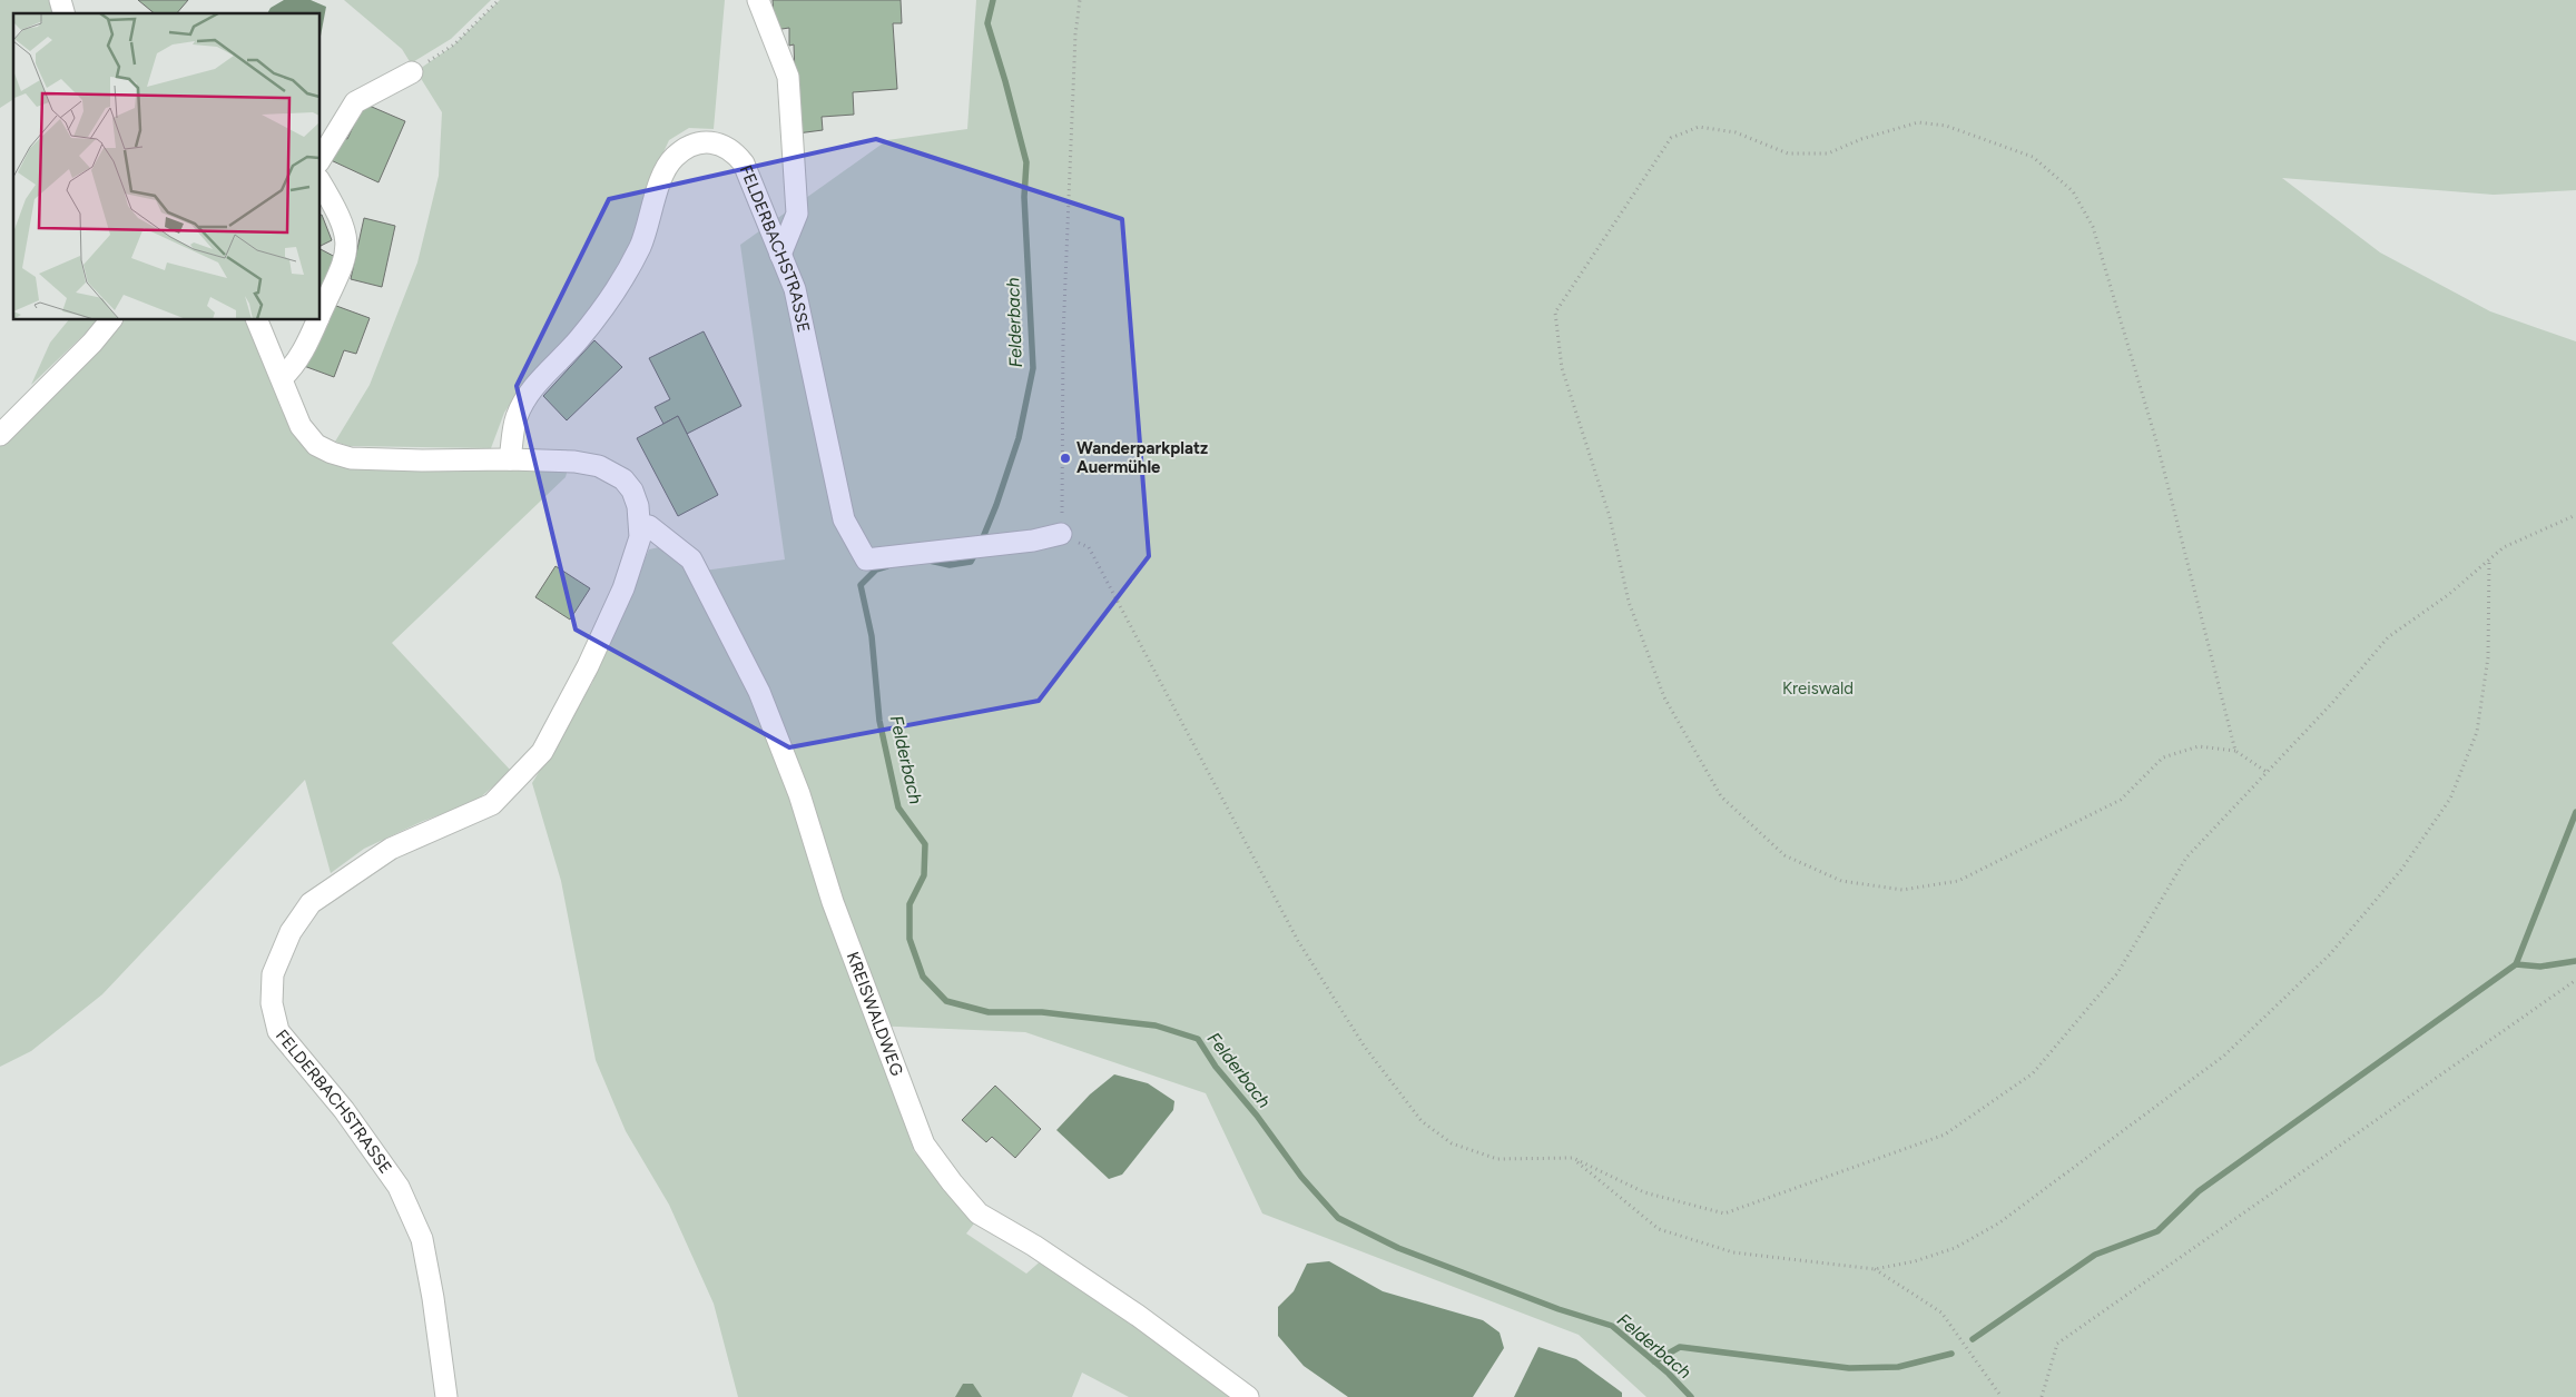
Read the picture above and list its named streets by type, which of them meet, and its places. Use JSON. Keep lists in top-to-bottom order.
{
  "streets": {
    "street": ["FELDERBACHSTRASSE", "KREISWALDWEG"]
  },
  "crossings": [
    ["FELDERBACHSTRASSE", "KREISWALDWEG"]
  ],
  "water": ["Felderbach"],
  "parks": ["Kreiswald"],
  "places": ["Wanderparkplatz Auermühle"]
}
